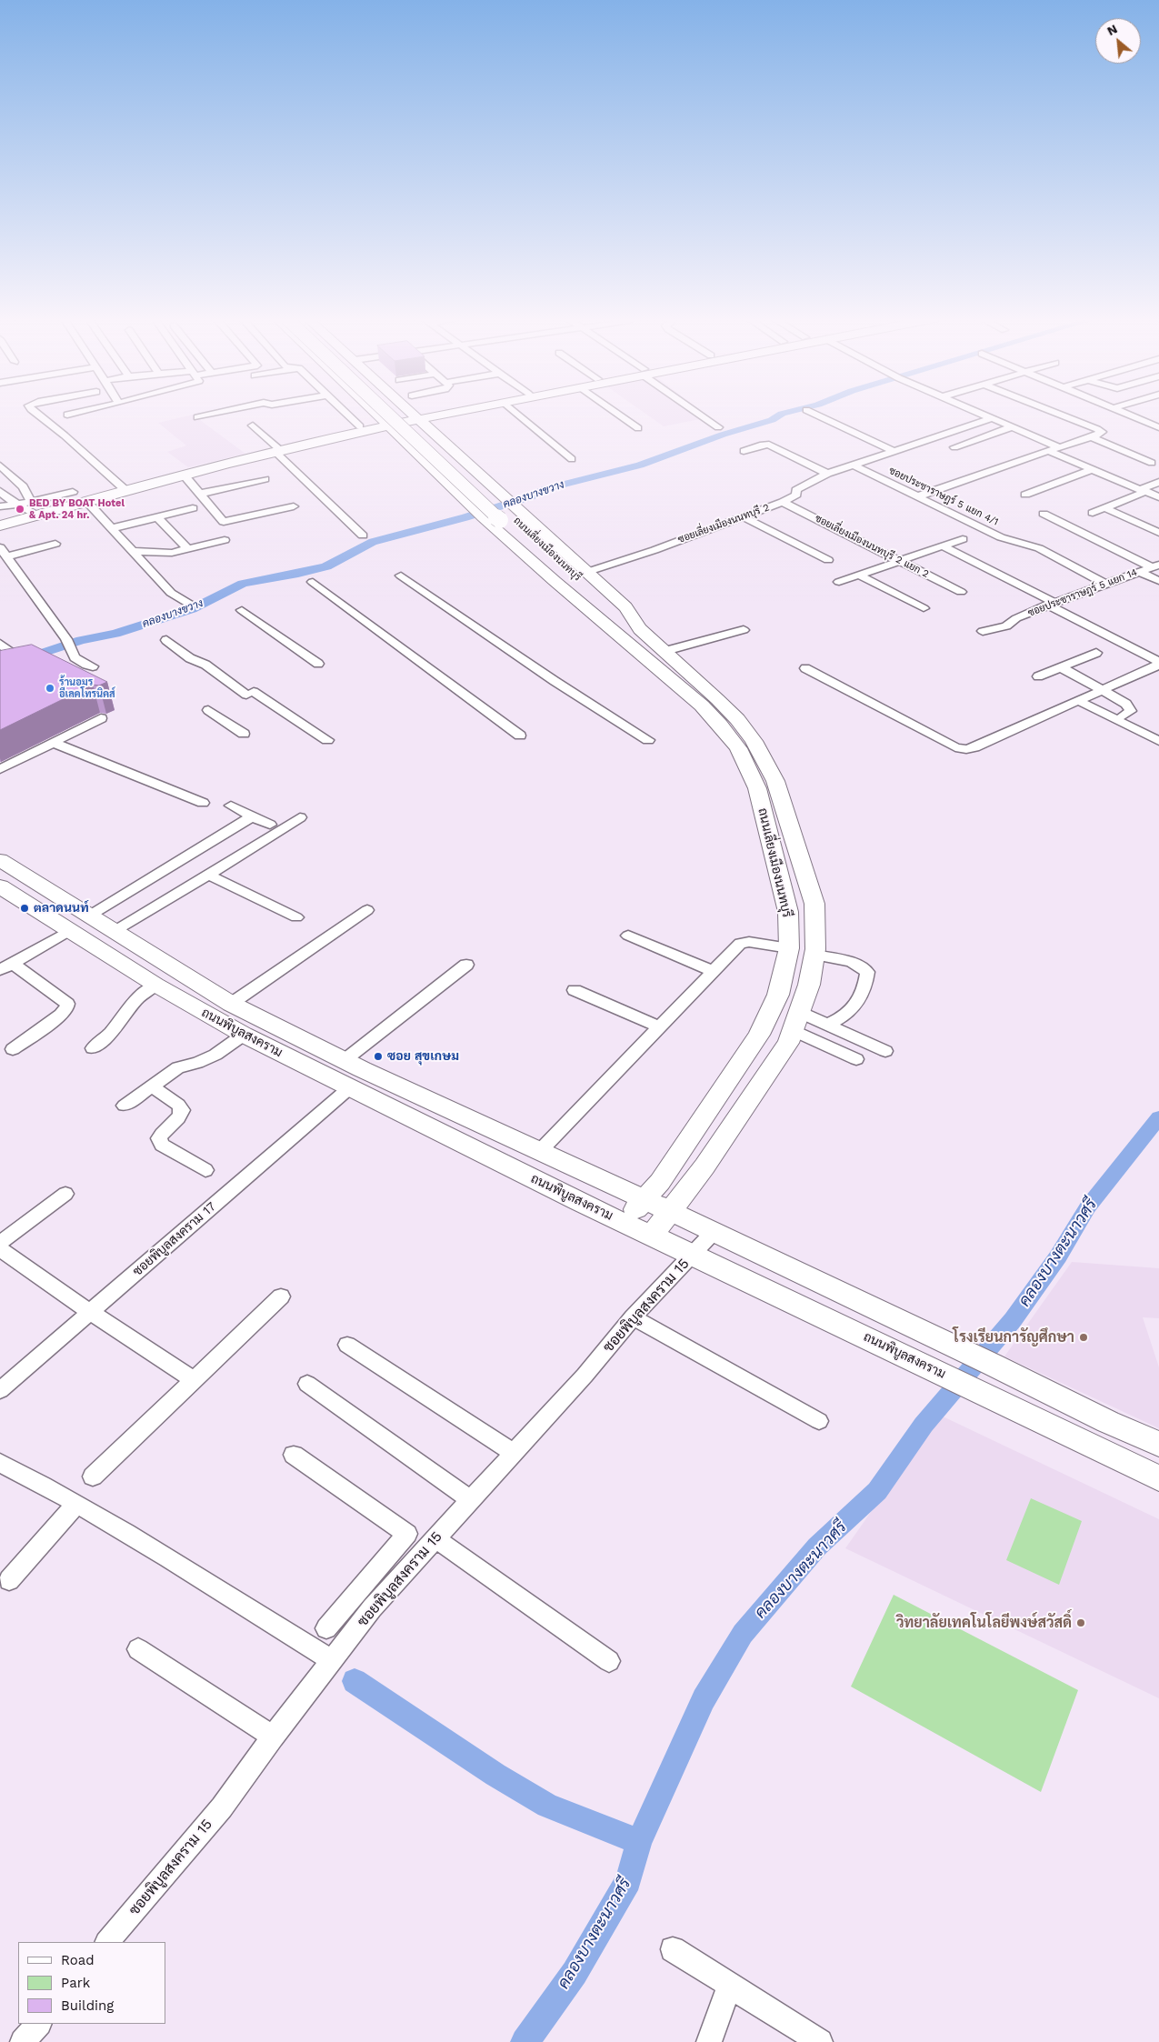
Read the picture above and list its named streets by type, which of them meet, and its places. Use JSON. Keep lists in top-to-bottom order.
{
  "streets": {
    "main road": ["ถนนเลี่ยงเมืองนนทบุรี", "ถนนพิบูลสงคราม"],
    "street": [
      "ซอยประชาราษฎร์ 5 แยก 4/1",
      "ซอยเลี่ยงเมืองนนทบุรี 2",
      "ซอยเลี่ยงเมืองนนทบุรี 2 แยก 2",
      "ซอยประชาราษฎร์ 5 แยก 14",
      "ซอยพิบูลสงคราม 17",
      "ซอยพิบูลสงคราม 15"
    ]
  },
  "crossings": [
    ["ซอยประชาราษฎร์ 5 แยก 4/1", "ซอยเลี่ยงเมืองนนทบุรี 2"],
    ["ซอยประชาราษฎร์ 5 แยก 4/1", "ซอยประชาราษฎร์ 5 แยก 14"],
    ["ซอยเลี่ยงเมืองนนทบุรี 2", "ซอยเลี่ยงเมืองนนทบุรี 2 แยก 2"],
    ["ซอยเลี่ยงเมืองนนทบุรี 2", "ถนนเลี่ยงเมืองนนทบุรี"],
    ["ถนนเลี่ยงเมืองนนทบุรี", "ถนนพิบูลสงคราม"],
    ["ถนนพิบูลสงคราม", "ซอยพิบูลสงคราม 17"],
    ["ถนนพิบูลสงคราม", "ซอยพิบูลสงคราม 15"]
  ],
  "water": ["คลองบางขวาง", "คลองบางตะนาวศรี"],
  "places": [
    "BED BY BOAT Hotel & Apt. 24 hr.",
    "ร้านอมร อีเลคโทรนิคส์",
    "ตลาดนนท์",
    "ซอย สุขเกษม",
    "โรงเรียนการัญศึกษา",
    "วิทยาลัยเทคโนโลยีพงษ์สวัสดิ์"
  ],
  "legend": ["Road", "Park", "Building"],
  "north": "top left"
}
